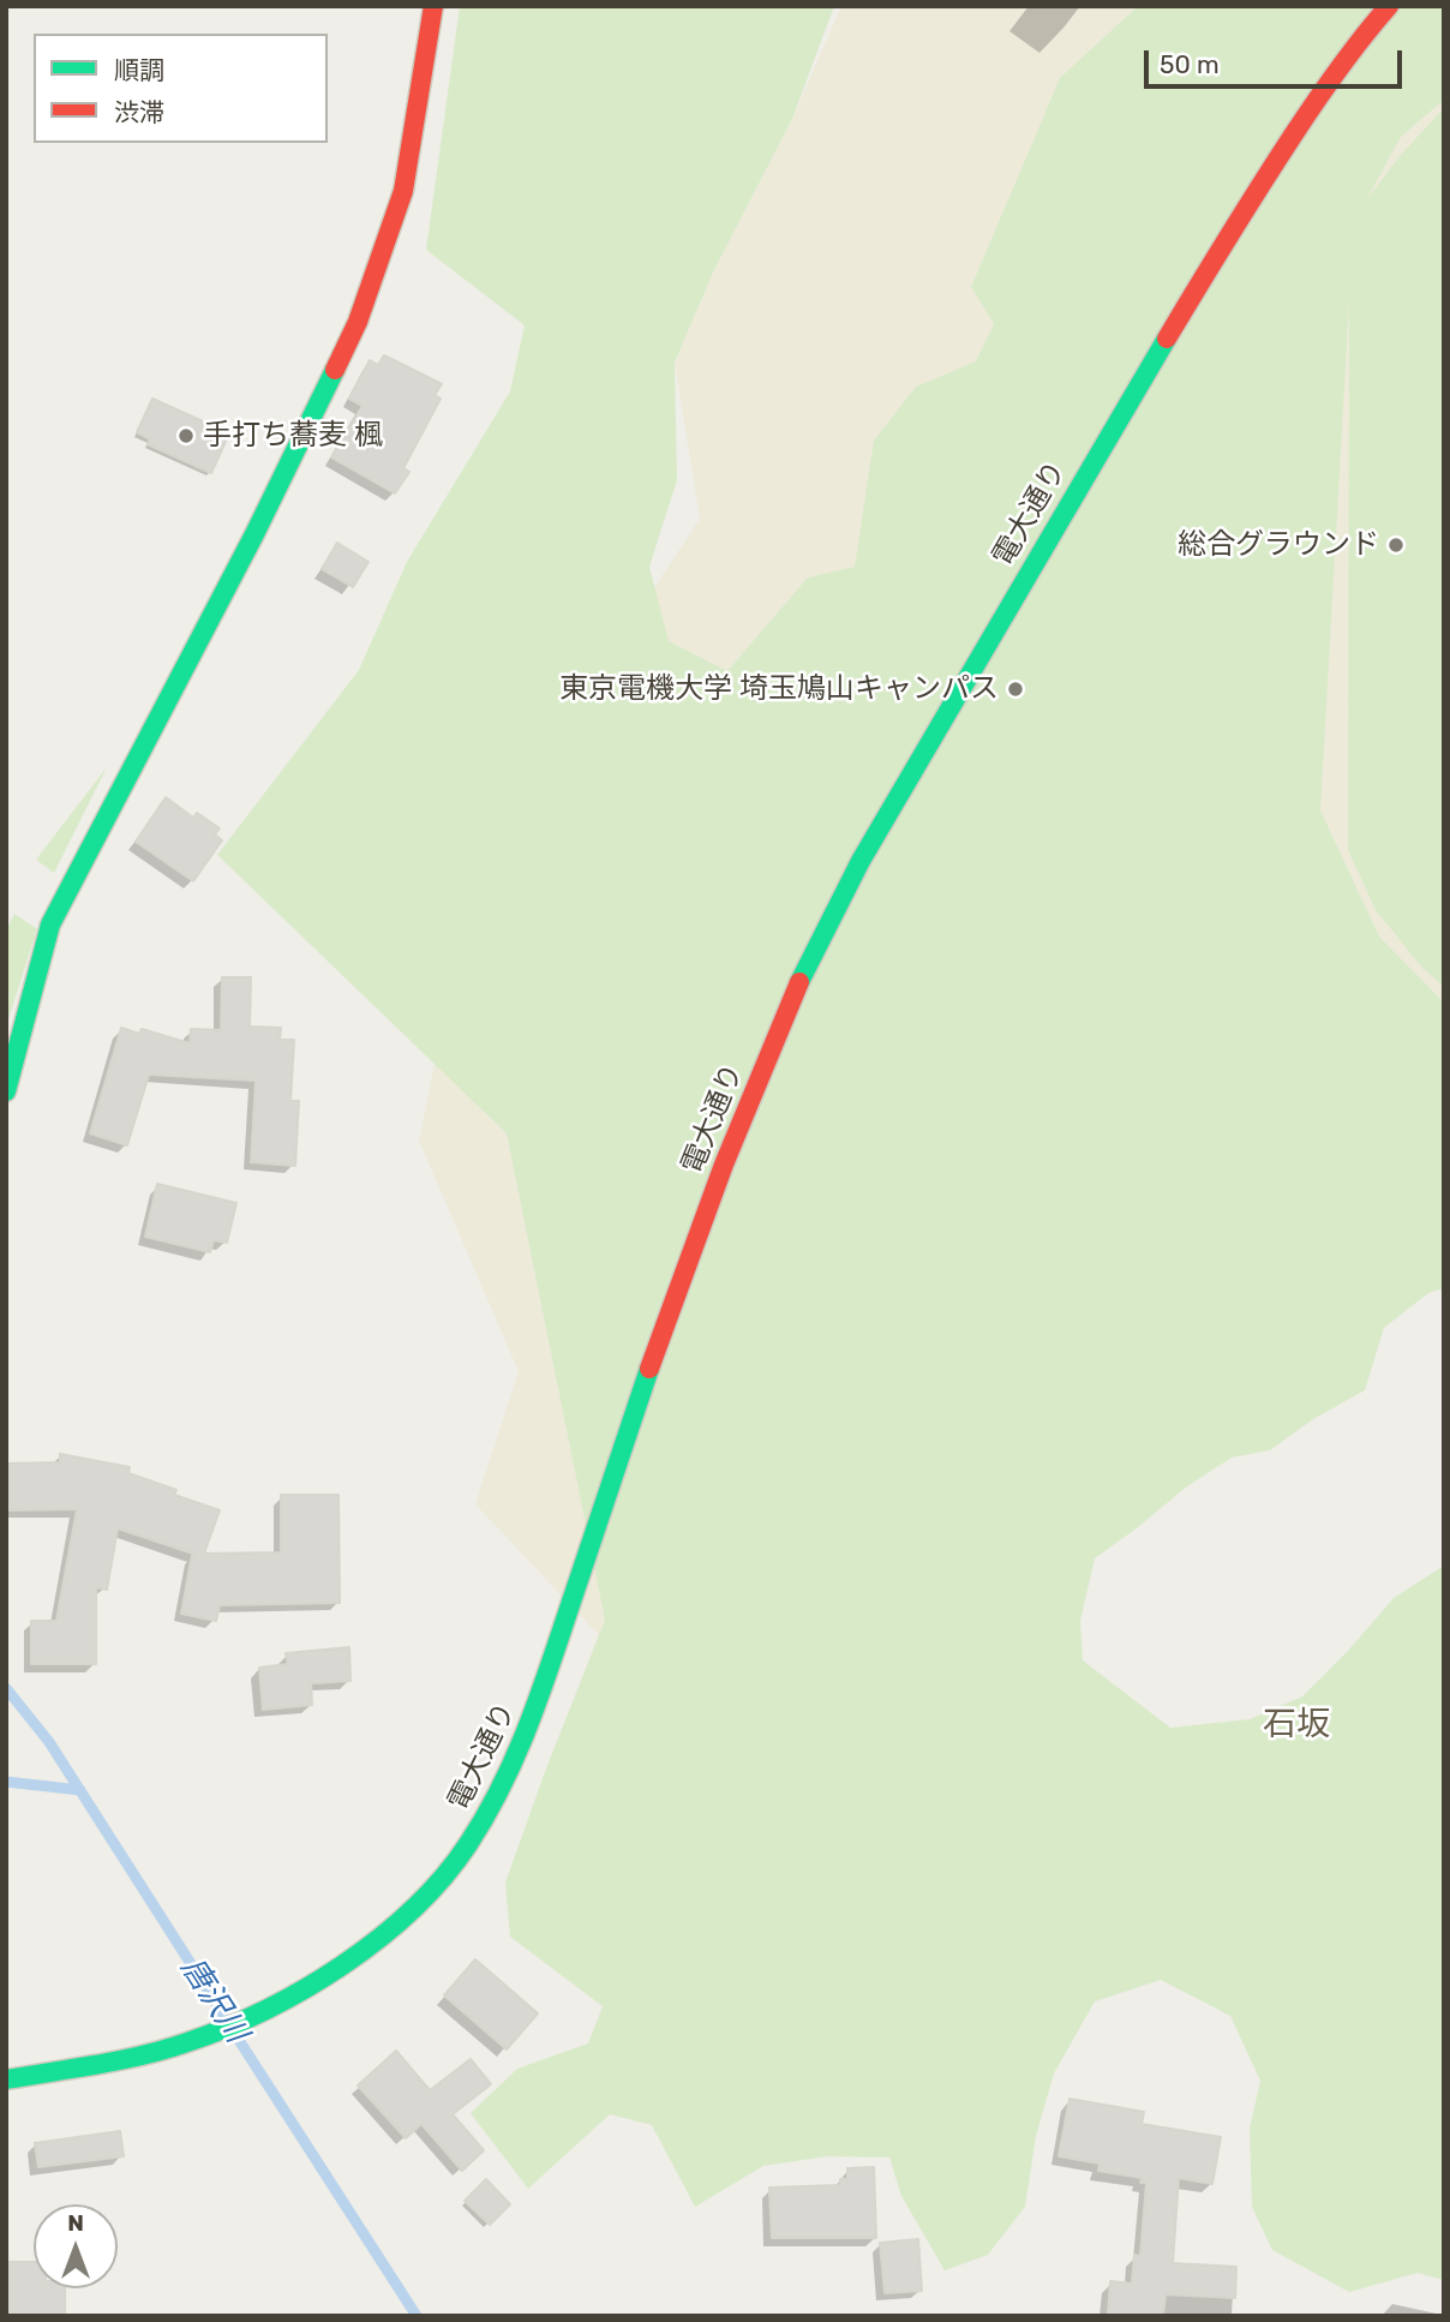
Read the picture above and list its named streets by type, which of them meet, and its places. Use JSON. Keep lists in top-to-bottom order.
{
  "streets": {
    "street": ["電大通り"]
  },
  "districts": ["石坂"],
  "water": ["唐沢川"],
  "places": ["手打ち蕎麦 楓", "総合グラウンド", "東京電機大学 埼玉鳩山キャンパス"],
  "legend": ["順調", "渋滞"],
  "scale_bar": "50 m",
  "north": "top"
}
